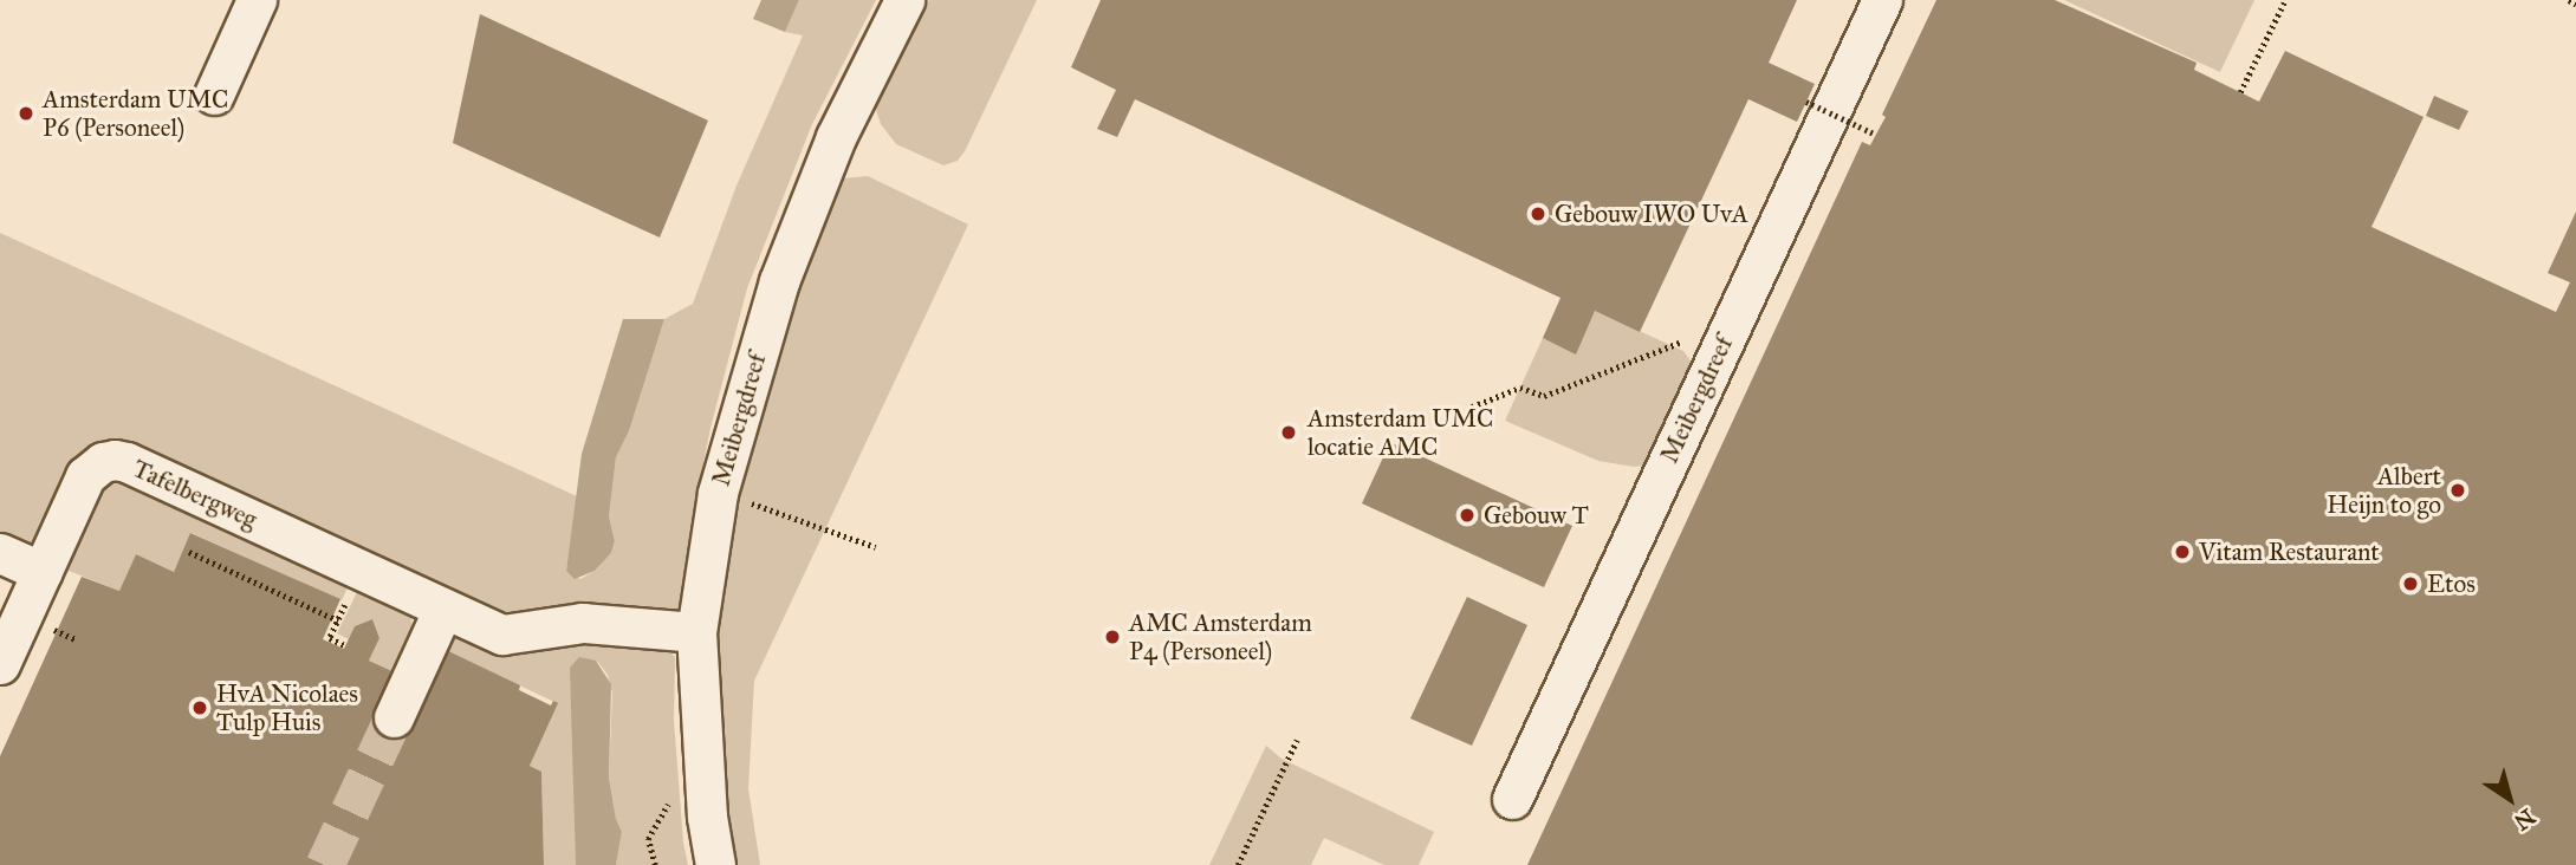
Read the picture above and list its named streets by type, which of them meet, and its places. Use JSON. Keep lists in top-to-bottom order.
{
  "streets": {
    "street": ["Meibergdreef", "Tafelbergweg"]
  },
  "crossings": [
    ["Meibergdreef", "Tafelbergweg"]
  ],
  "places": [
    "Amsterdam UMC P6 (Personeel)",
    "Gebouw IWO UvA",
    "Amsterdam UMC locatie AMC",
    "Albert Heijn to go",
    "Gebouw T",
    "Vitam Restaurant",
    "Etos",
    "AMC Amsterdam P4 (Personeel)",
    "HvA Nicolaes Tulp Huis"
  ],
  "north": "bottom right"
}
